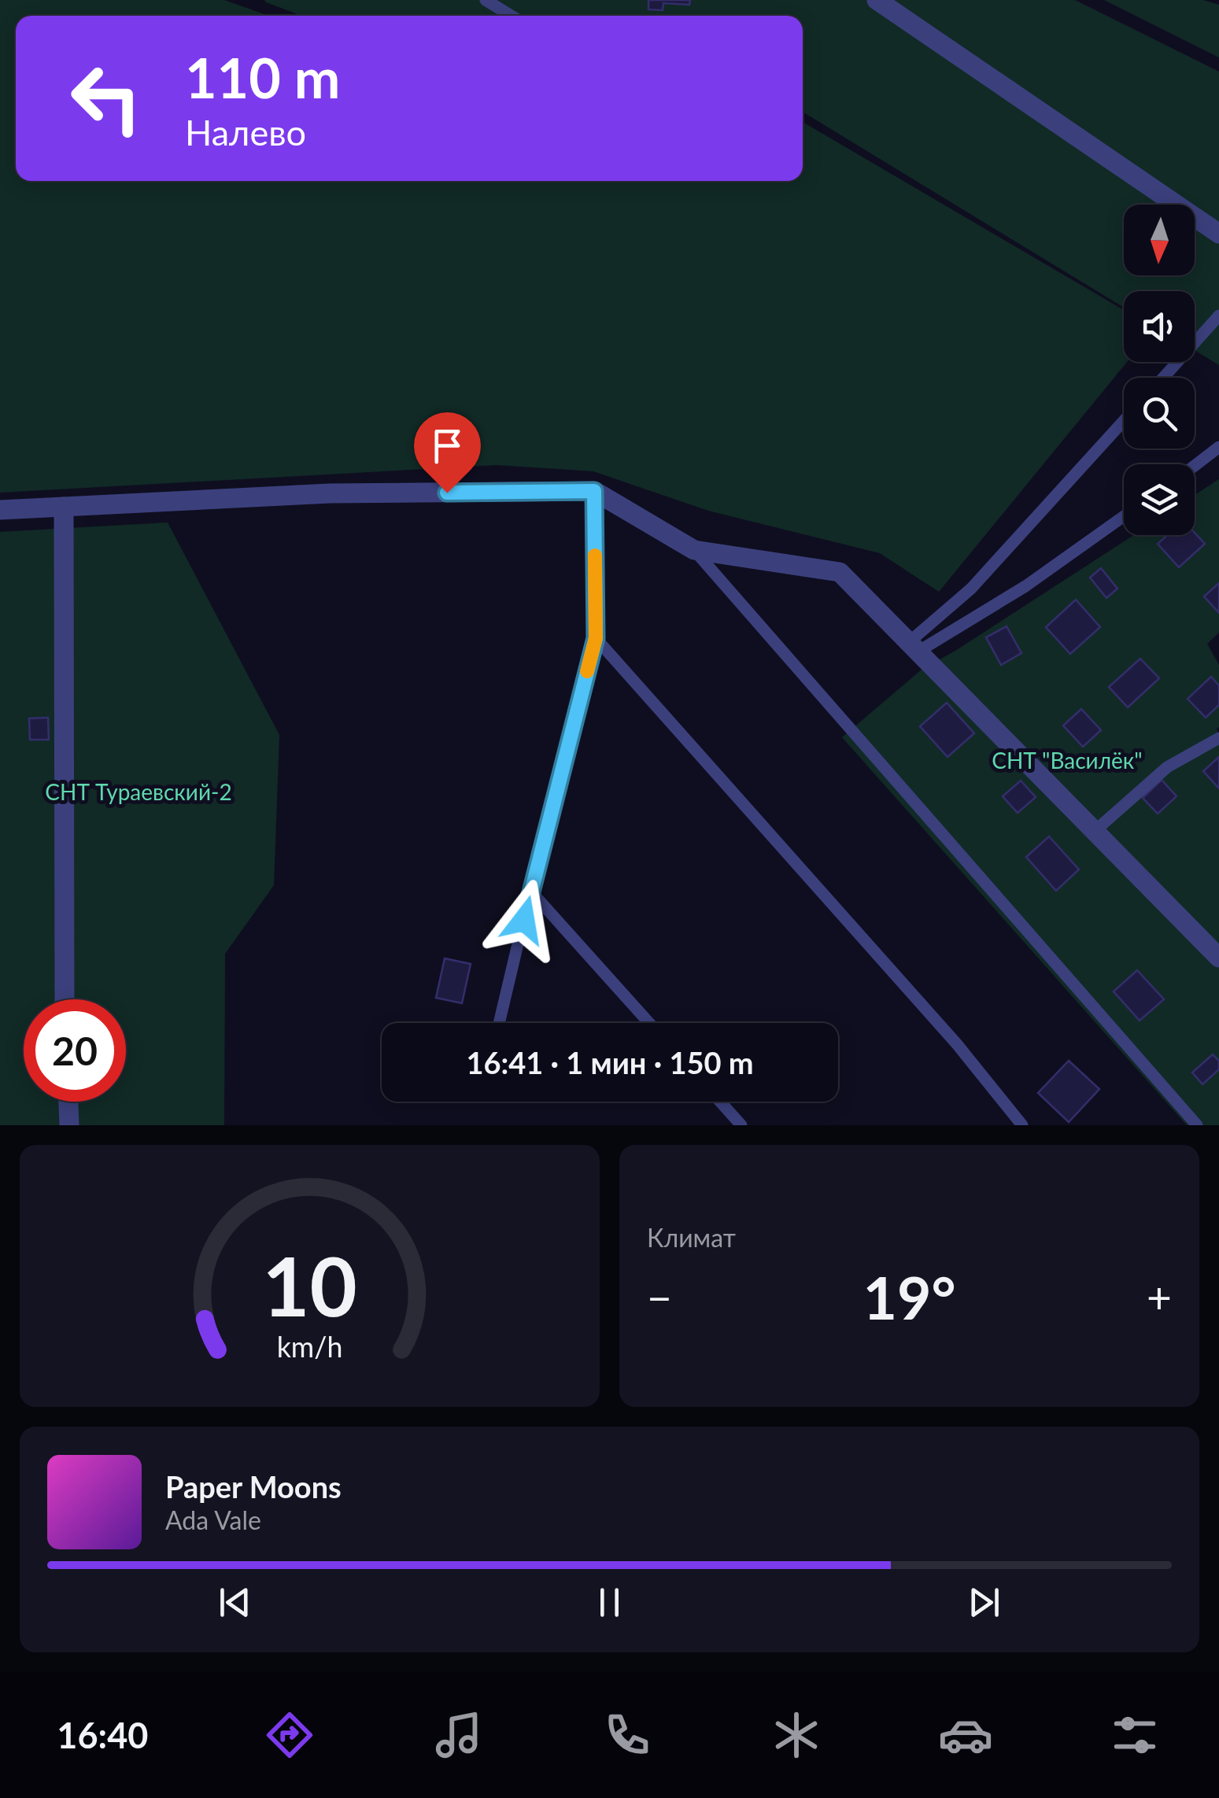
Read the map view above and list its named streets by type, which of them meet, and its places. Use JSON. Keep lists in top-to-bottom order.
{
  "parks": ["СНТ \"Василёк\"", "СНТ Тураевский-2"],
  "north": "bottom",
  "page": {
    "turn": ["110 m", "Налево"],
    "limit": "20",
    "trip": "16:41 · 1 мин · 150 m",
    "tile": "Климат",
    "heat": ["−", "19°", "+"],
    "song": ["Paper Moons", "Ada Vale"],
    "tabs": "16:40",
    "gauge": ["10", "km/h"]
  }
}
